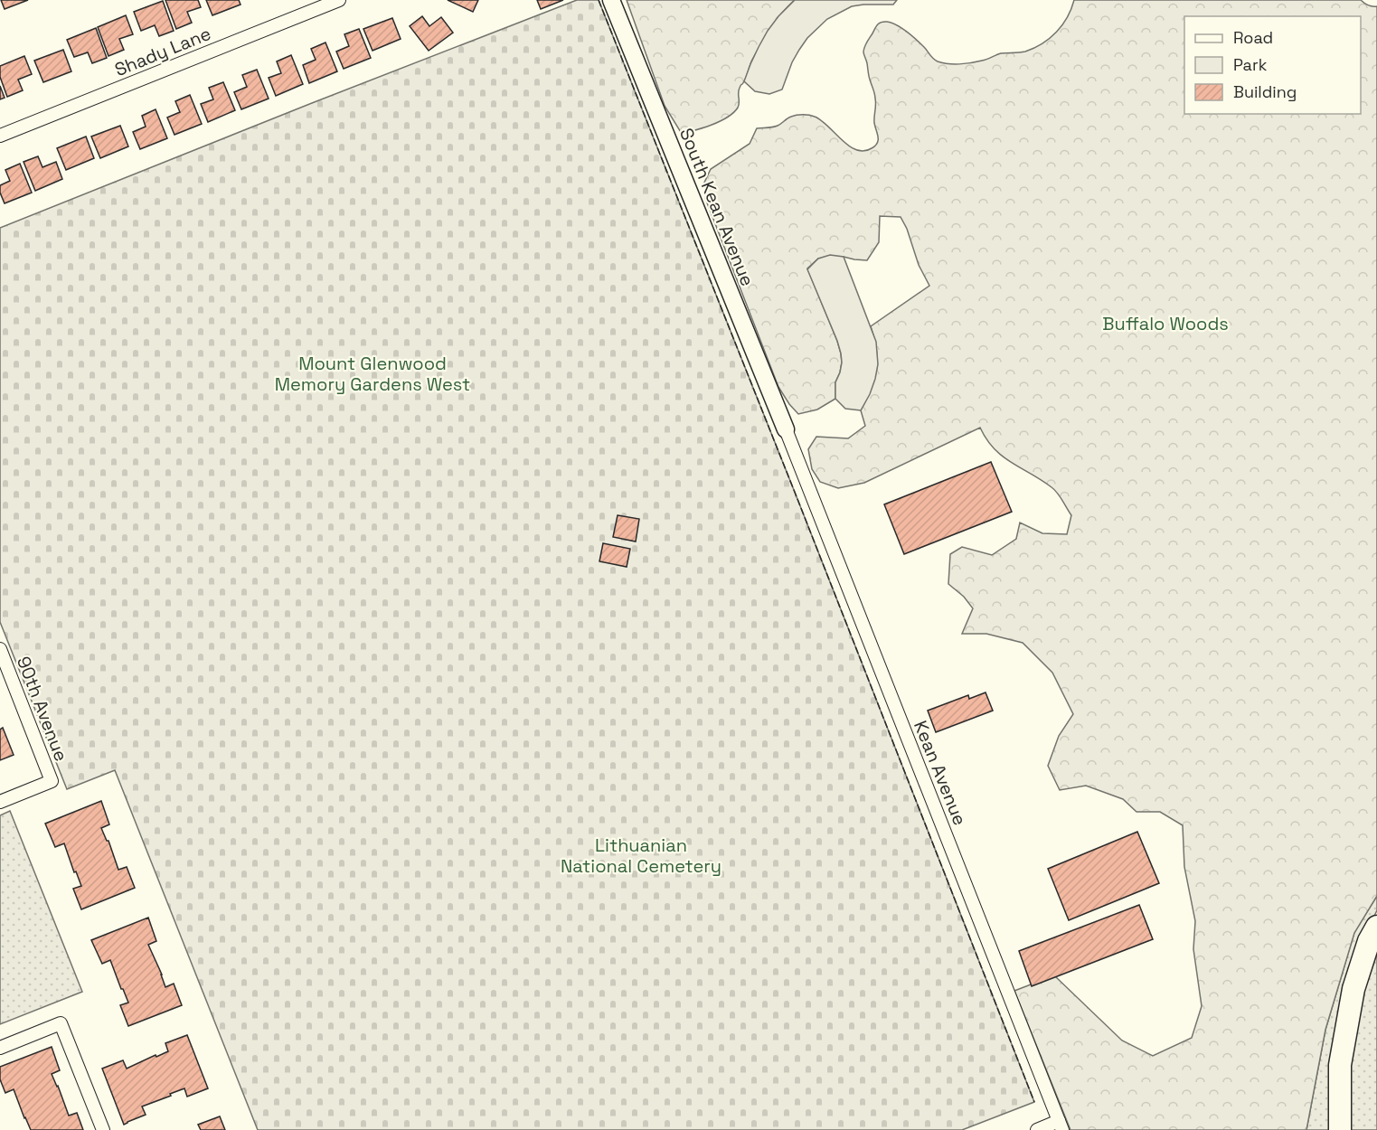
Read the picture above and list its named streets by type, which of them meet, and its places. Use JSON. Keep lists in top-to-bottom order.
{
  "streets": {
    "street": [
      "Shady Lane",
      "South Kean Avenue",
      "90th Avenue",
      "Kean Avenue"
    ]
  },
  "crossings": [
    ["South Kean Avenue", "Kean Avenue"]
  ],
  "parks": ["Buffalo Woods", "Mount Glenwood Memory Gardens West", "Lithuanian National Cemetery"],
  "legend": ["Road", "Park", "Building"]
}
